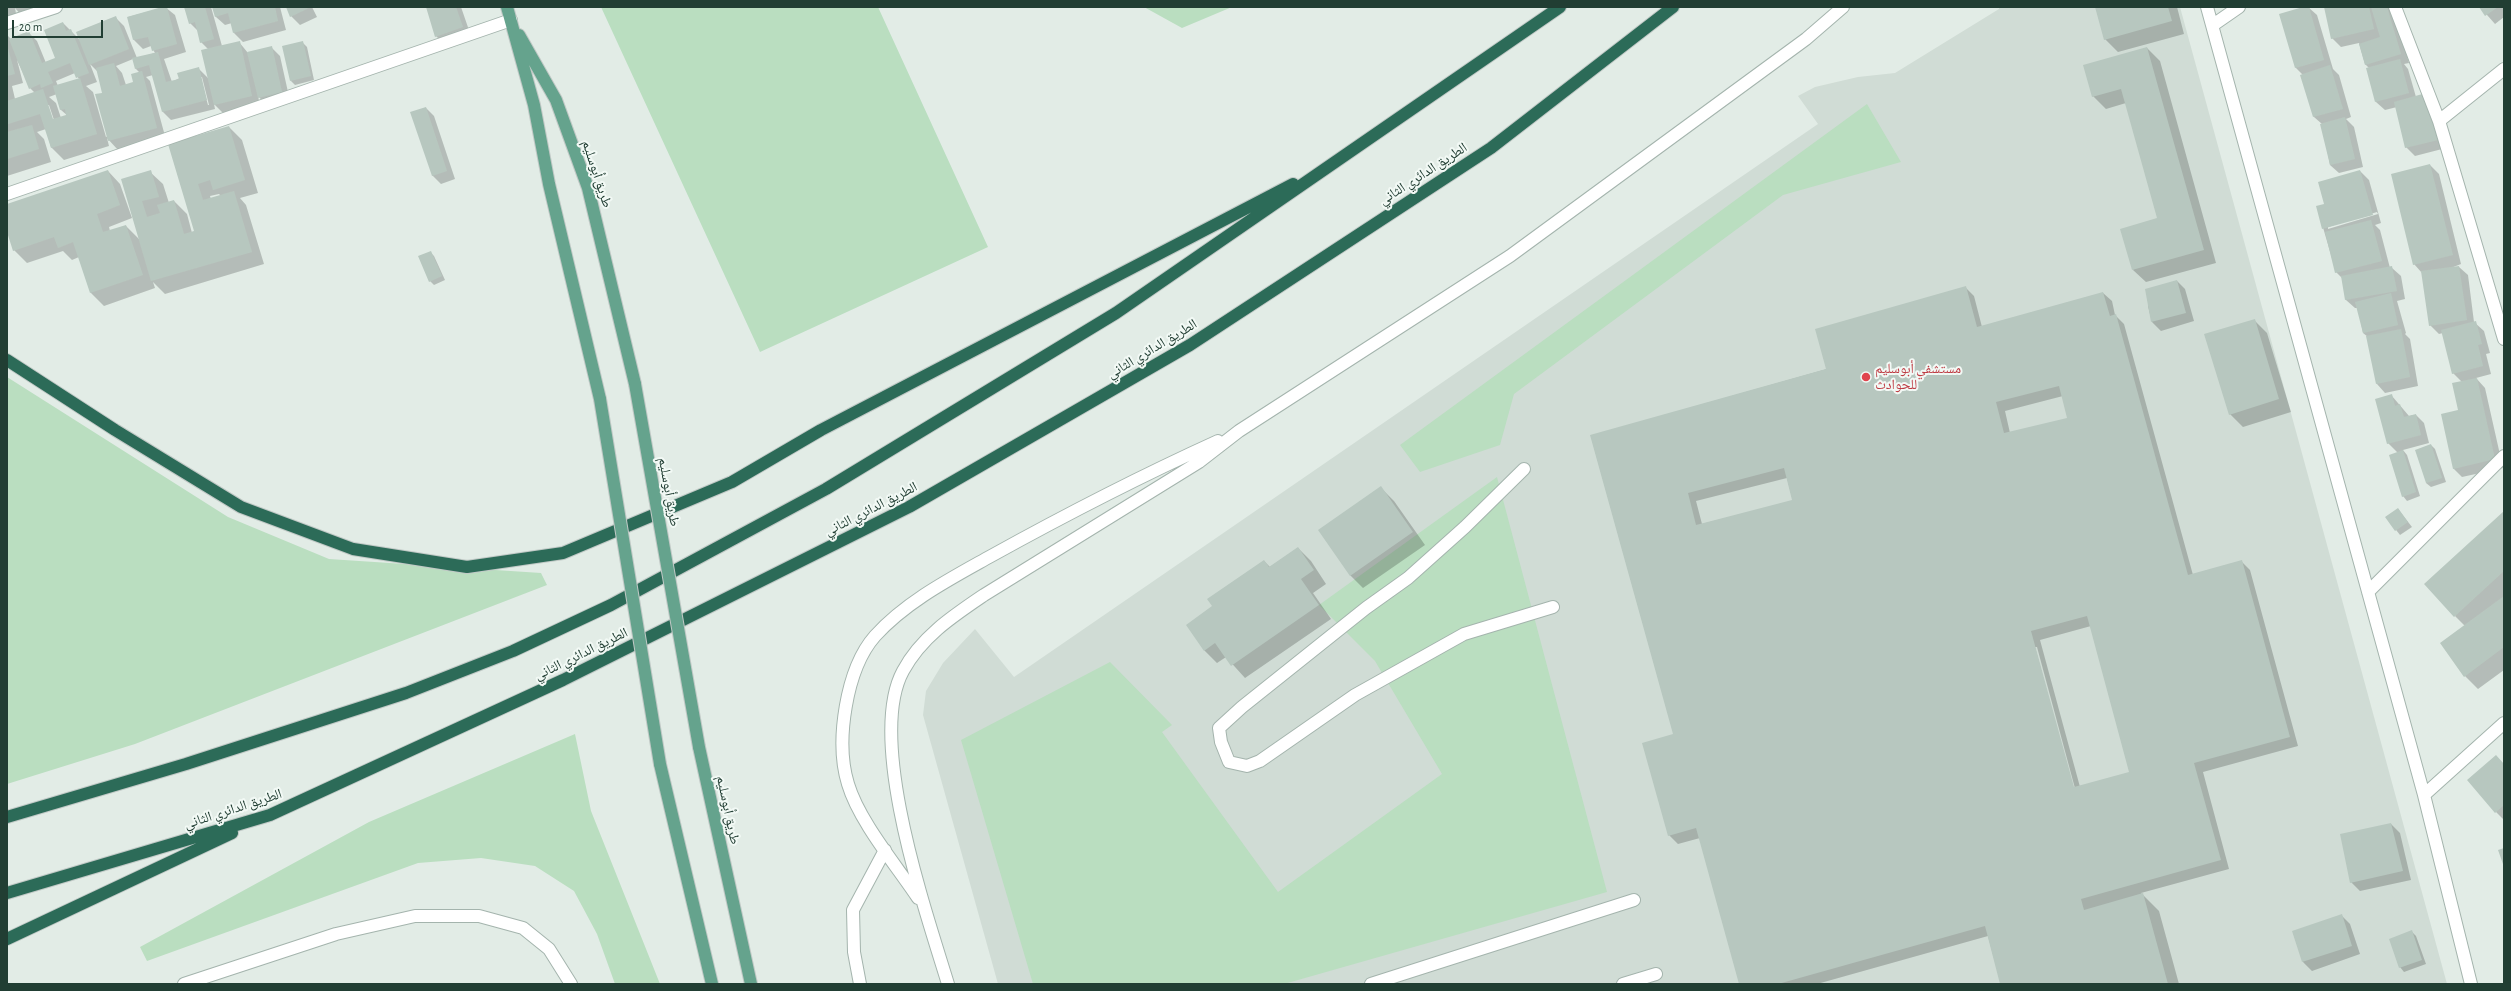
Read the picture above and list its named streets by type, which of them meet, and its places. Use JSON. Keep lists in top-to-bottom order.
{
  "streets": {
    "highway": ["الطريق الدائري الثاني"],
    "main road": ["طريق أبوسليم"]
  },
  "places": ["مستشفي أبوسليم للحوادث"],
  "scale_bar": "20 m"
}
